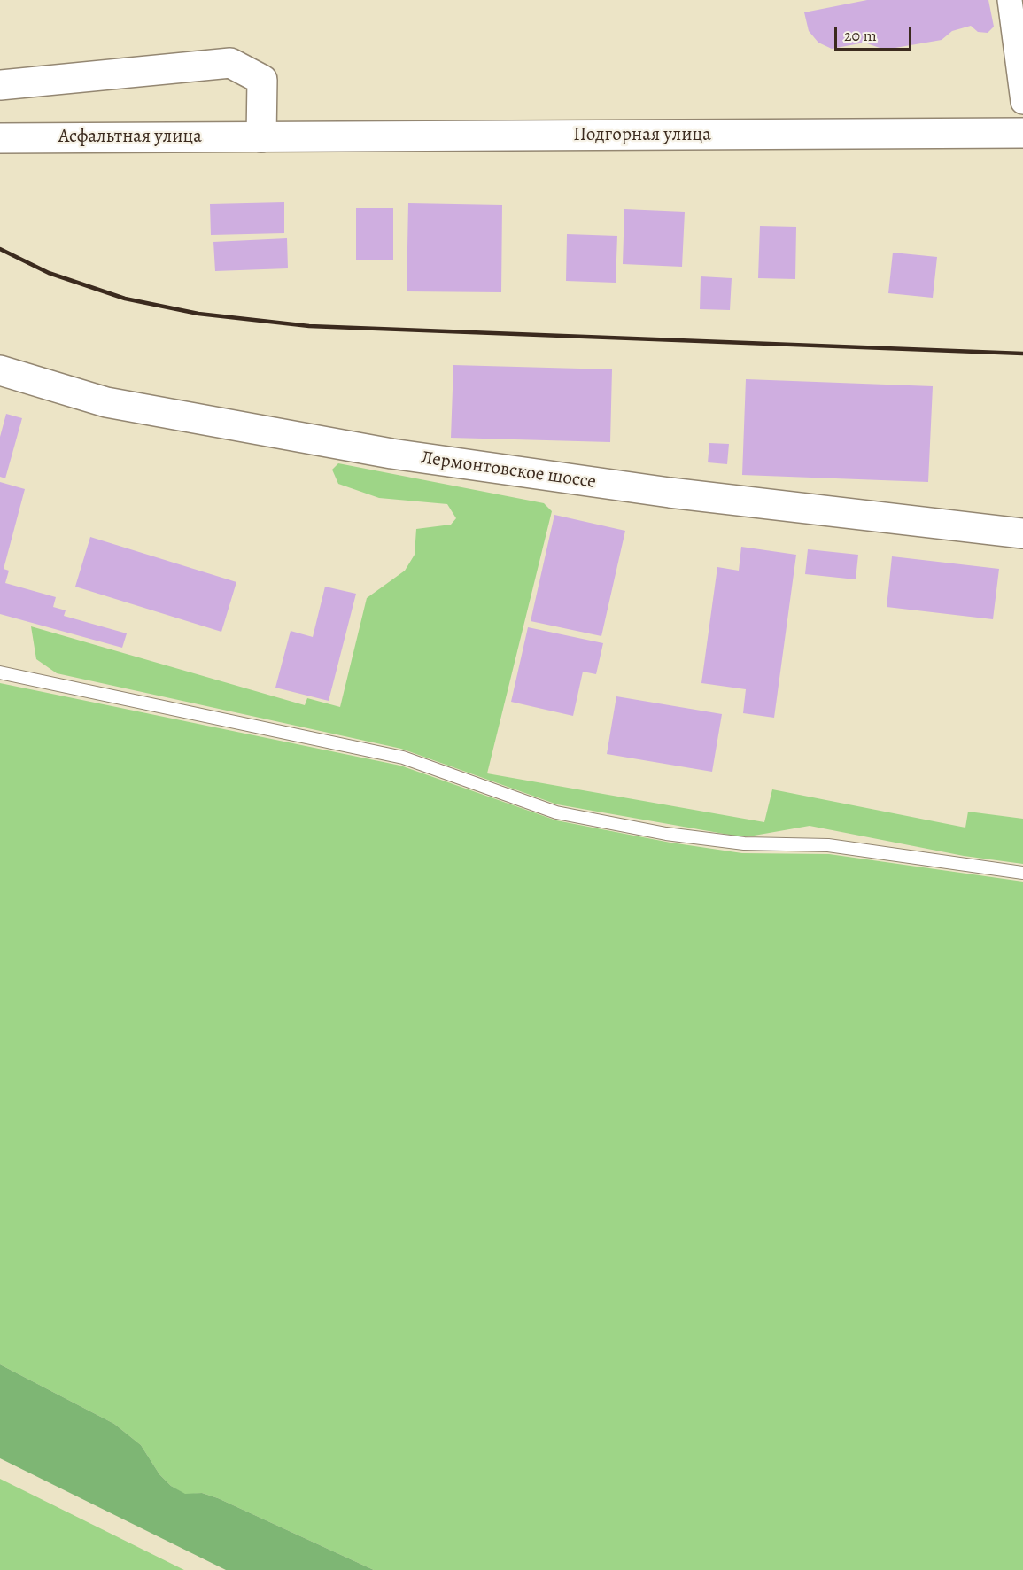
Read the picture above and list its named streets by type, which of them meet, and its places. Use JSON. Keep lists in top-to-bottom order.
{
  "streets": {
    "street": ["Подгорная улица", "Асфальтная улица", "Лермонтовское шоссе"]
  },
  "crossings": [
    ["Подгорная улица", "Асфальтная улица"]
  ],
  "scale_bar": "20 m"
}
